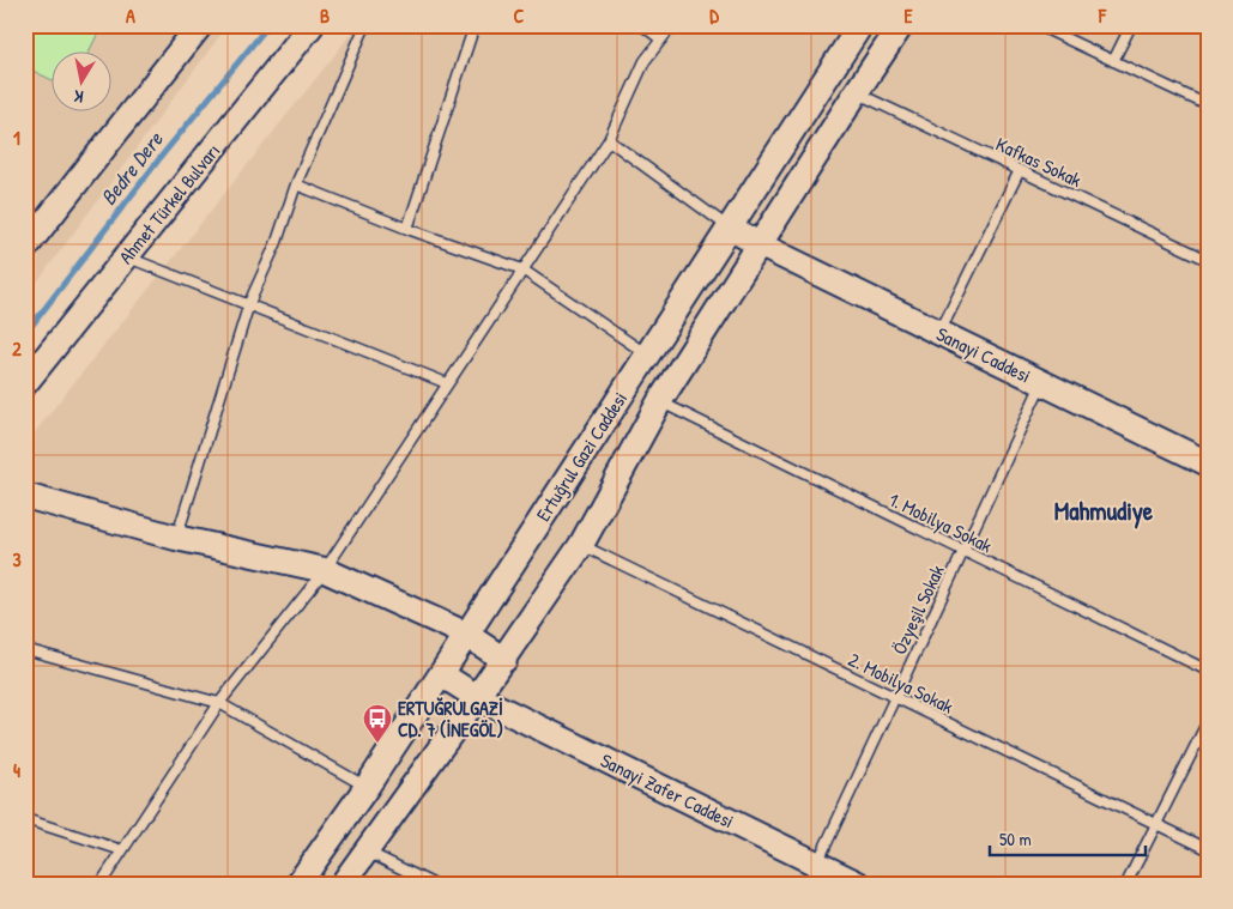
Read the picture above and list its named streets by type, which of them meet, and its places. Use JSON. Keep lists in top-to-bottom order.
{
  "streets": {
    "street": [
      "Ahmet Türkel Bulvarı",
      "Sanayi Caddesi",
      "Ertuğrul Gazi Caddesi",
      "Sanayi Zafer Caddesi"
    ],
    "lane": [
      "Kafkas Sokak",
      "1. Mobilya Sokak",
      "Özyeşil Sokak",
      "2. Mobilya Sokak"
    ]
  },
  "crossings": [
    ["Kafkas Sokak", "Ertuğrul Gazi Caddesi"],
    ["Sanayi Caddesi", "Ertuğrul Gazi Caddesi"],
    ["Sanayi Caddesi", "Özyeşil Sokak"],
    ["Ertuğrul Gazi Caddesi", "1. Mobilya Sokak"],
    ["Ertuğrul Gazi Caddesi", "2. Mobilya Sokak"],
    ["Ertuğrul Gazi Caddesi", "Sanayi Zafer Caddesi"],
    ["1. Mobilya Sokak", "Özyeşil Sokak"],
    ["Özyeşil Sokak", "2. Mobilya Sokak"],
    ["Özyeşil Sokak", "Sanayi Zafer Caddesi"]
  ],
  "districts": ["Mahmudiye"],
  "water": ["Bedre Dere"],
  "places": {
    "bus stop": ["ERTUĞRULGAZİ CD. 7 (İNEGÖL)"]
  },
  "scale_bar": "50 m",
  "north": "bottom",
  "grid": {
    "columns": [
      "A",
      "B",
      "C",
      "D",
      "E",
      "F"
    ],
    "rows": [
      "1",
      "2",
      "3",
      "4"
    ]
  }
}
